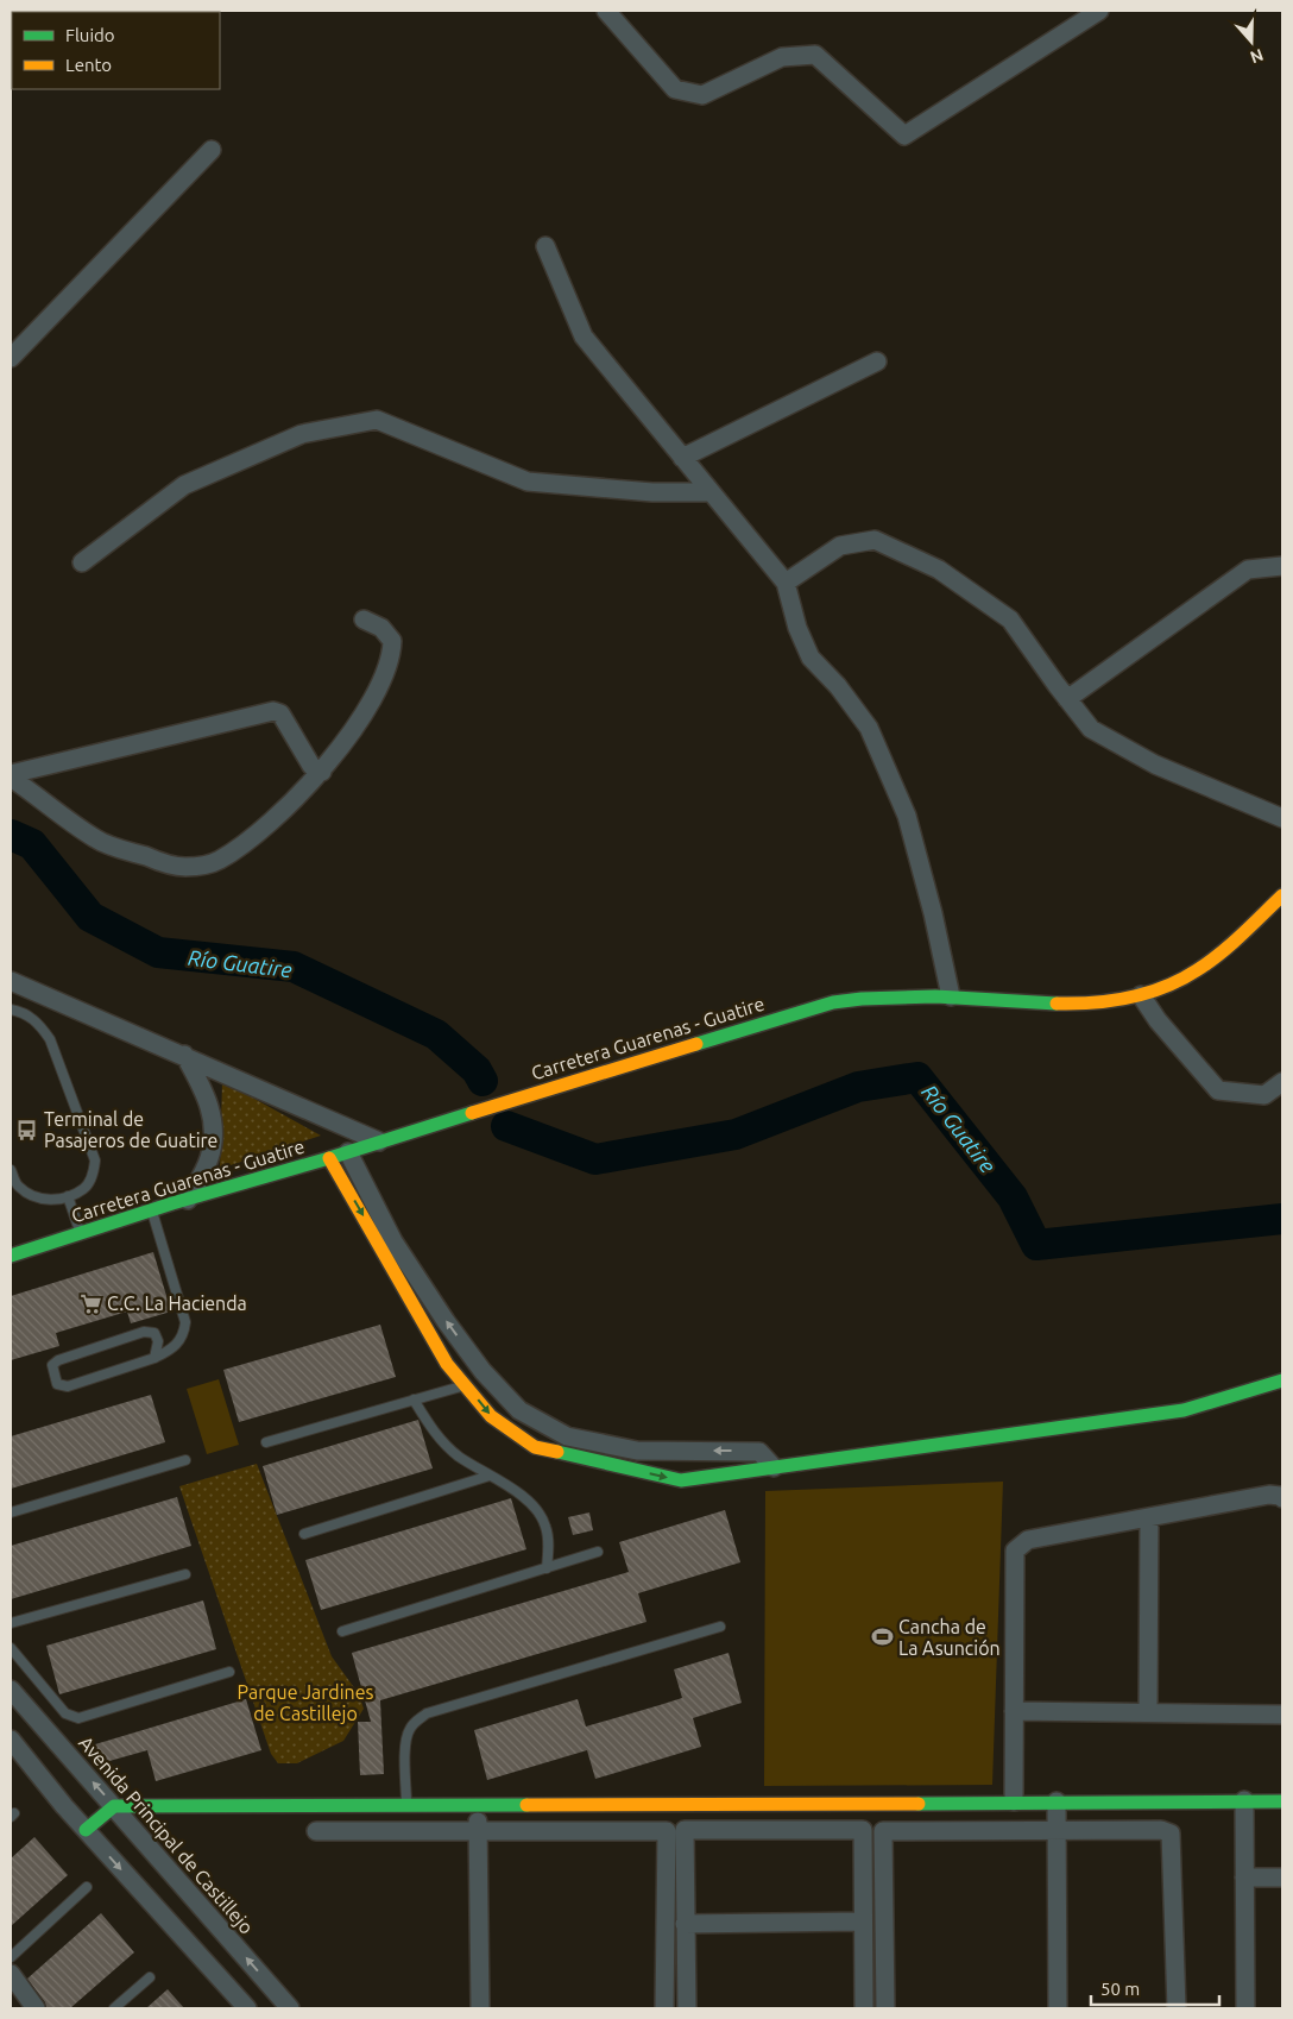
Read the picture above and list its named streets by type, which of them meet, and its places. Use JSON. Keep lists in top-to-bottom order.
{
  "streets": {
    "street": ["Carretera Guarenas - Guatire", "Avenida Principal de Castillejo"]
  },
  "water": ["Río Guatire"],
  "parks": ["Parque Jardines de Castillejo"],
  "places": {
    "bus stop": ["Terminal de Pasajeros de Guatire"],
    "supermarket": ["C.C. La Hacienda"],
    "sports": ["Cancha de La Asunción"]
  },
  "legend": ["Fluido", "Lento"],
  "scale_bar": "50 m",
  "north": "bottom"
}
